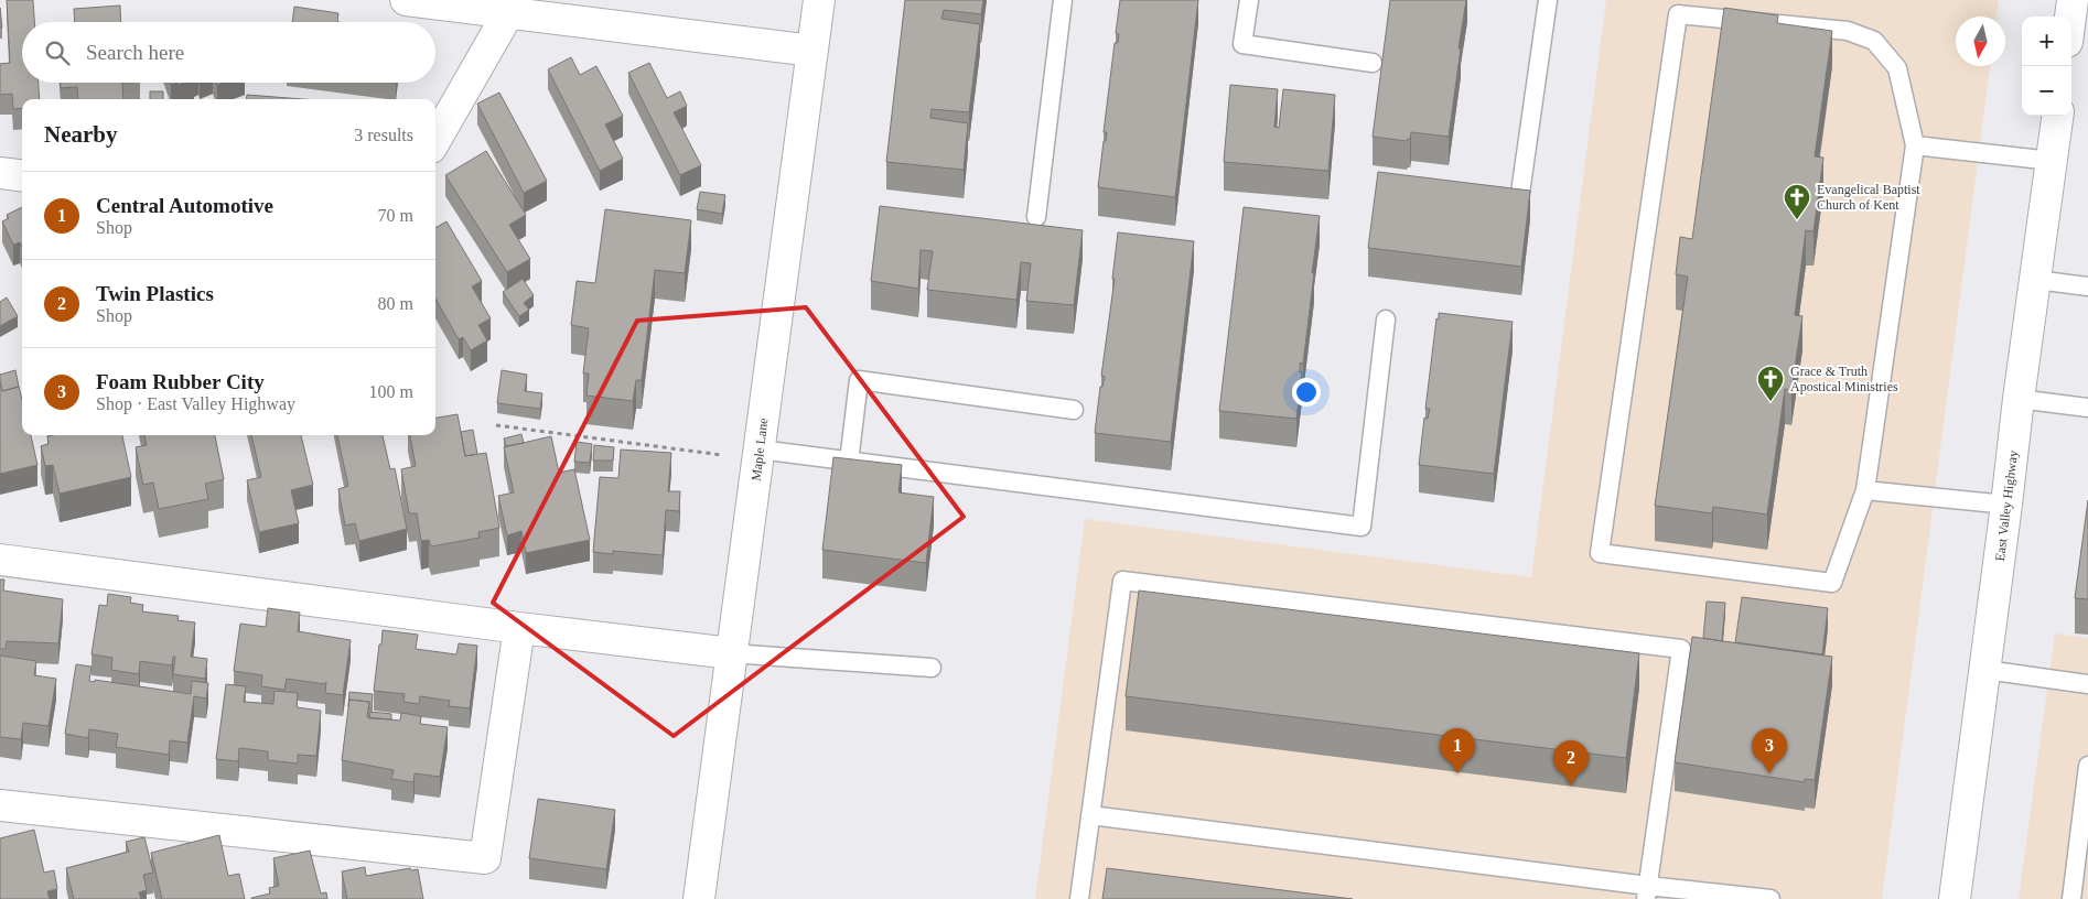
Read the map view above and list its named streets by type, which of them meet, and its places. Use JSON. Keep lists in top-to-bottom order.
{
  "streets": {
    "street": ["Maple Lane", "East Valley Highway"]
  },
  "places": {
    "church": ["Evangelical Baptist Church of Kent", "Grace & Truth Apostical Ministries"]
  },
  "north": "bottom",
  "page": {
    "map_buttons": ["+", "−"],
    "search": "Search here",
    "heading": ["Nearby", "3 results"],
    "list": [
      {
        "mark": "1",
        "name": "Central Automotive",
        "note": "Shop",
        "value": "70 m"
      },
      {
        "mark": "2",
        "name": "Twin Plastics",
        "note": "Shop",
        "value": "80 m"
      },
      {
        "mark": "3",
        "name": "Foam Rubber City",
        "note": "Shop · East Valley Highway",
        "value": "100 m"
      }
    ],
    "pins": ["1", "3", "2"]
  }
}
